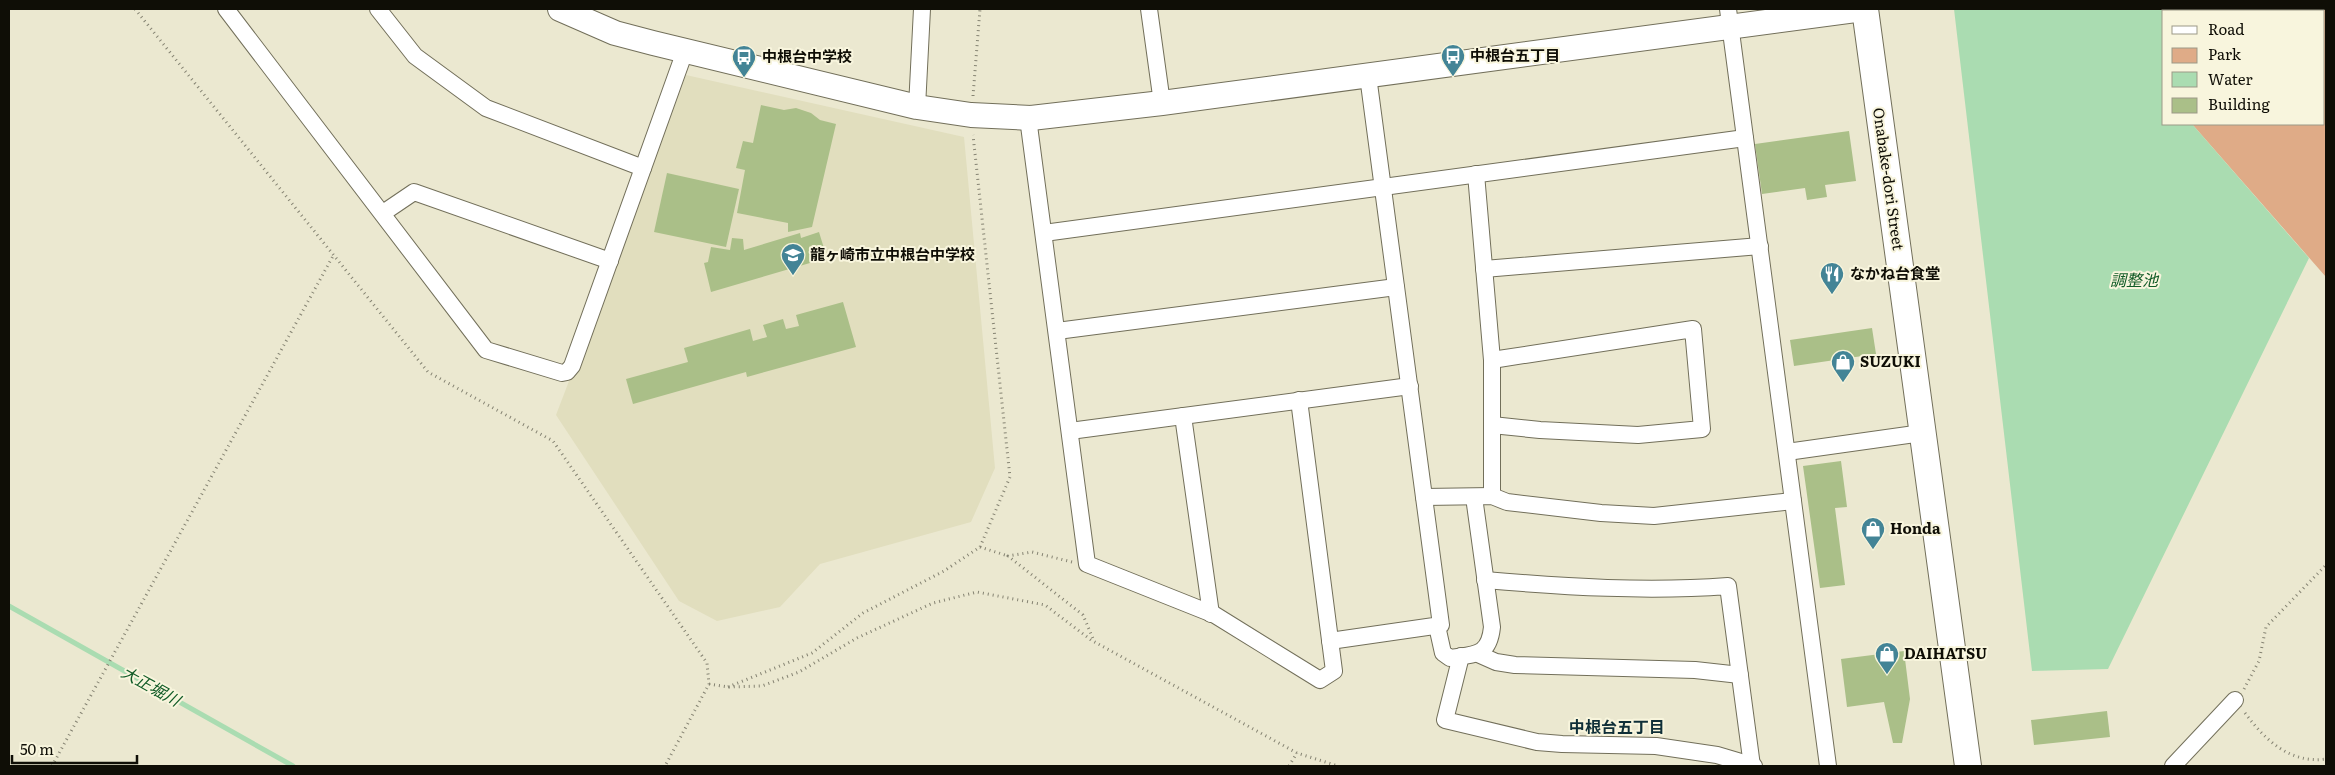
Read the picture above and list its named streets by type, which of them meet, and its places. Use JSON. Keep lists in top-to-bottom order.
{
  "streets": {
    "main road": ["Onabake-dori Street"]
  },
  "districts": ["中根台五丁目"],
  "water": ["調整池", "大正堀川"],
  "places": {
    "bus stop": ["中根台五丁目", "中根台中学校"],
    "school or university": ["龍ヶ崎市立中根台中学校"],
    "restaurant": ["なかね台食堂"],
    "shop": ["SUZUKI", "Honda", "DAIHATSU"]
  },
  "legend": [
    "Road",
    "Park",
    "Water",
    "Building"
  ],
  "scale_bar": "50 m"
}
